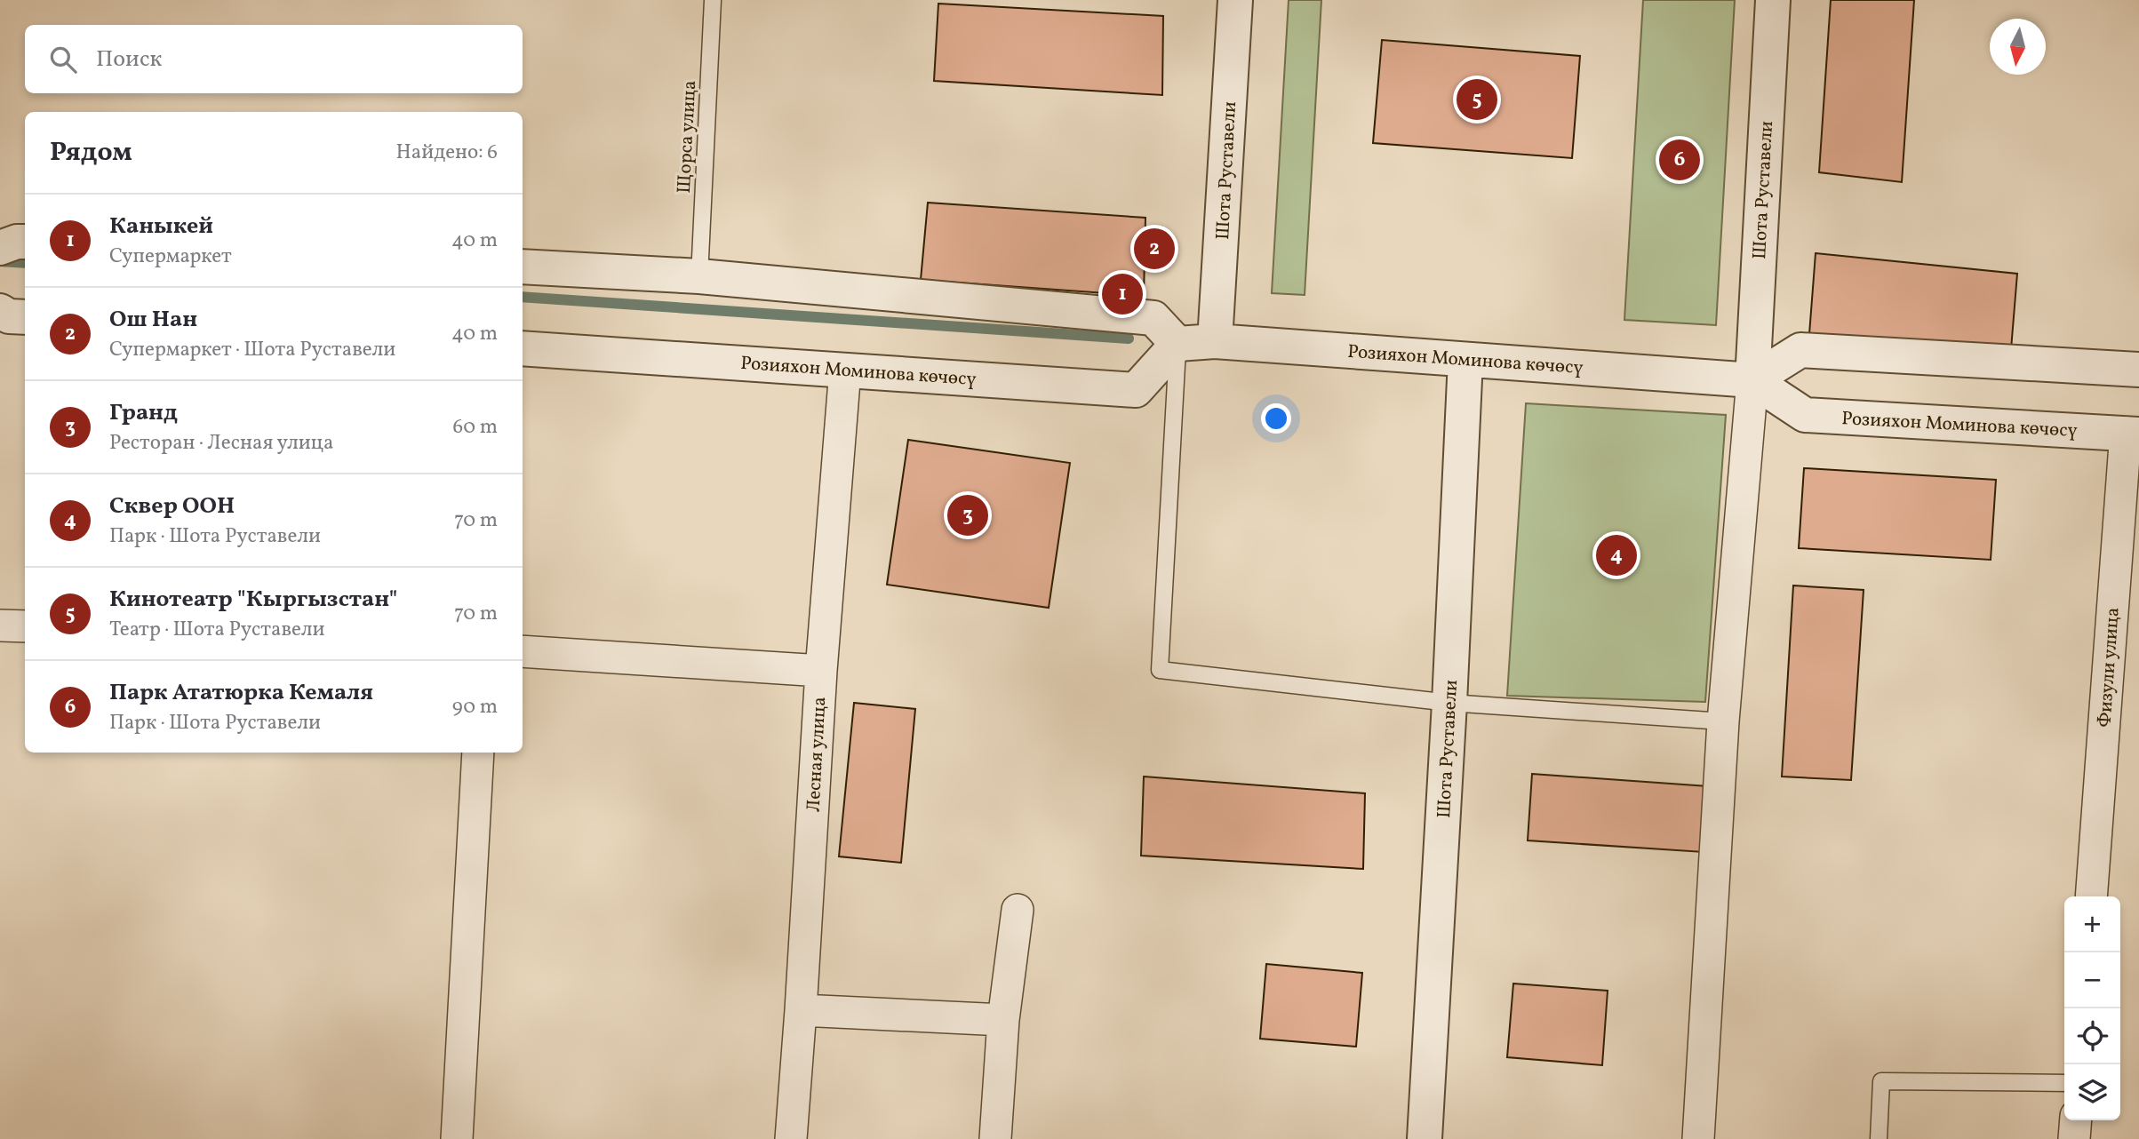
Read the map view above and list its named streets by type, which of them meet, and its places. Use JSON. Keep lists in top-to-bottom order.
{
  "streets": {
    "street": [
      "Шота Руставели",
      "Розияхон Моминова көчөсү",
      "Физули улица",
      "Лесная улица"
    ],
    "lane": ["Щорса улица"]
  },
  "crossings": [
    ["Шота Руставели", "Розияхон Моминова көчөсү"],
    ["Розияхон Моминова көчөсү", "Физули улица"],
    ["Розияхон Моминова көчөсү", "Лесная улица"]
  ],
  "north": "bottom",
  "page": {
    "search": "Поиск",
    "pins": [
      "5",
      "6",
      "2",
      "1",
      "3",
      "4"
    ],
    "heading": ["Рядом", "Найдено: 6"],
    "list": [
      {
        "mark": "1",
        "name": "Каныкей",
        "note": "Супермаркет",
        "value": "40 m"
      },
      {
        "mark": "2",
        "name": "Ош Нан",
        "note": "Супермаркет · Шота Руставели",
        "value": "40 m"
      },
      {
        "mark": "3",
        "name": "Гранд",
        "note": "Ресторан · Лесная улица",
        "value": "60 m"
      },
      {
        "mark": "4",
        "name": "Сквер ООН",
        "note": "Парк · Шота Руставели",
        "value": "70 m"
      },
      {
        "mark": "5",
        "name": "Кинотеатр \"Кыргызстан\"",
        "note": "Театр · Шота Руставели",
        "value": "70 m"
      },
      {
        "mark": "6",
        "name": "Парк Ататюрка Кемаля",
        "note": "Парк · Шота Руставели",
        "value": "90 m"
      }
    ],
    "map_buttons": ["+", "−"]
  }
}
